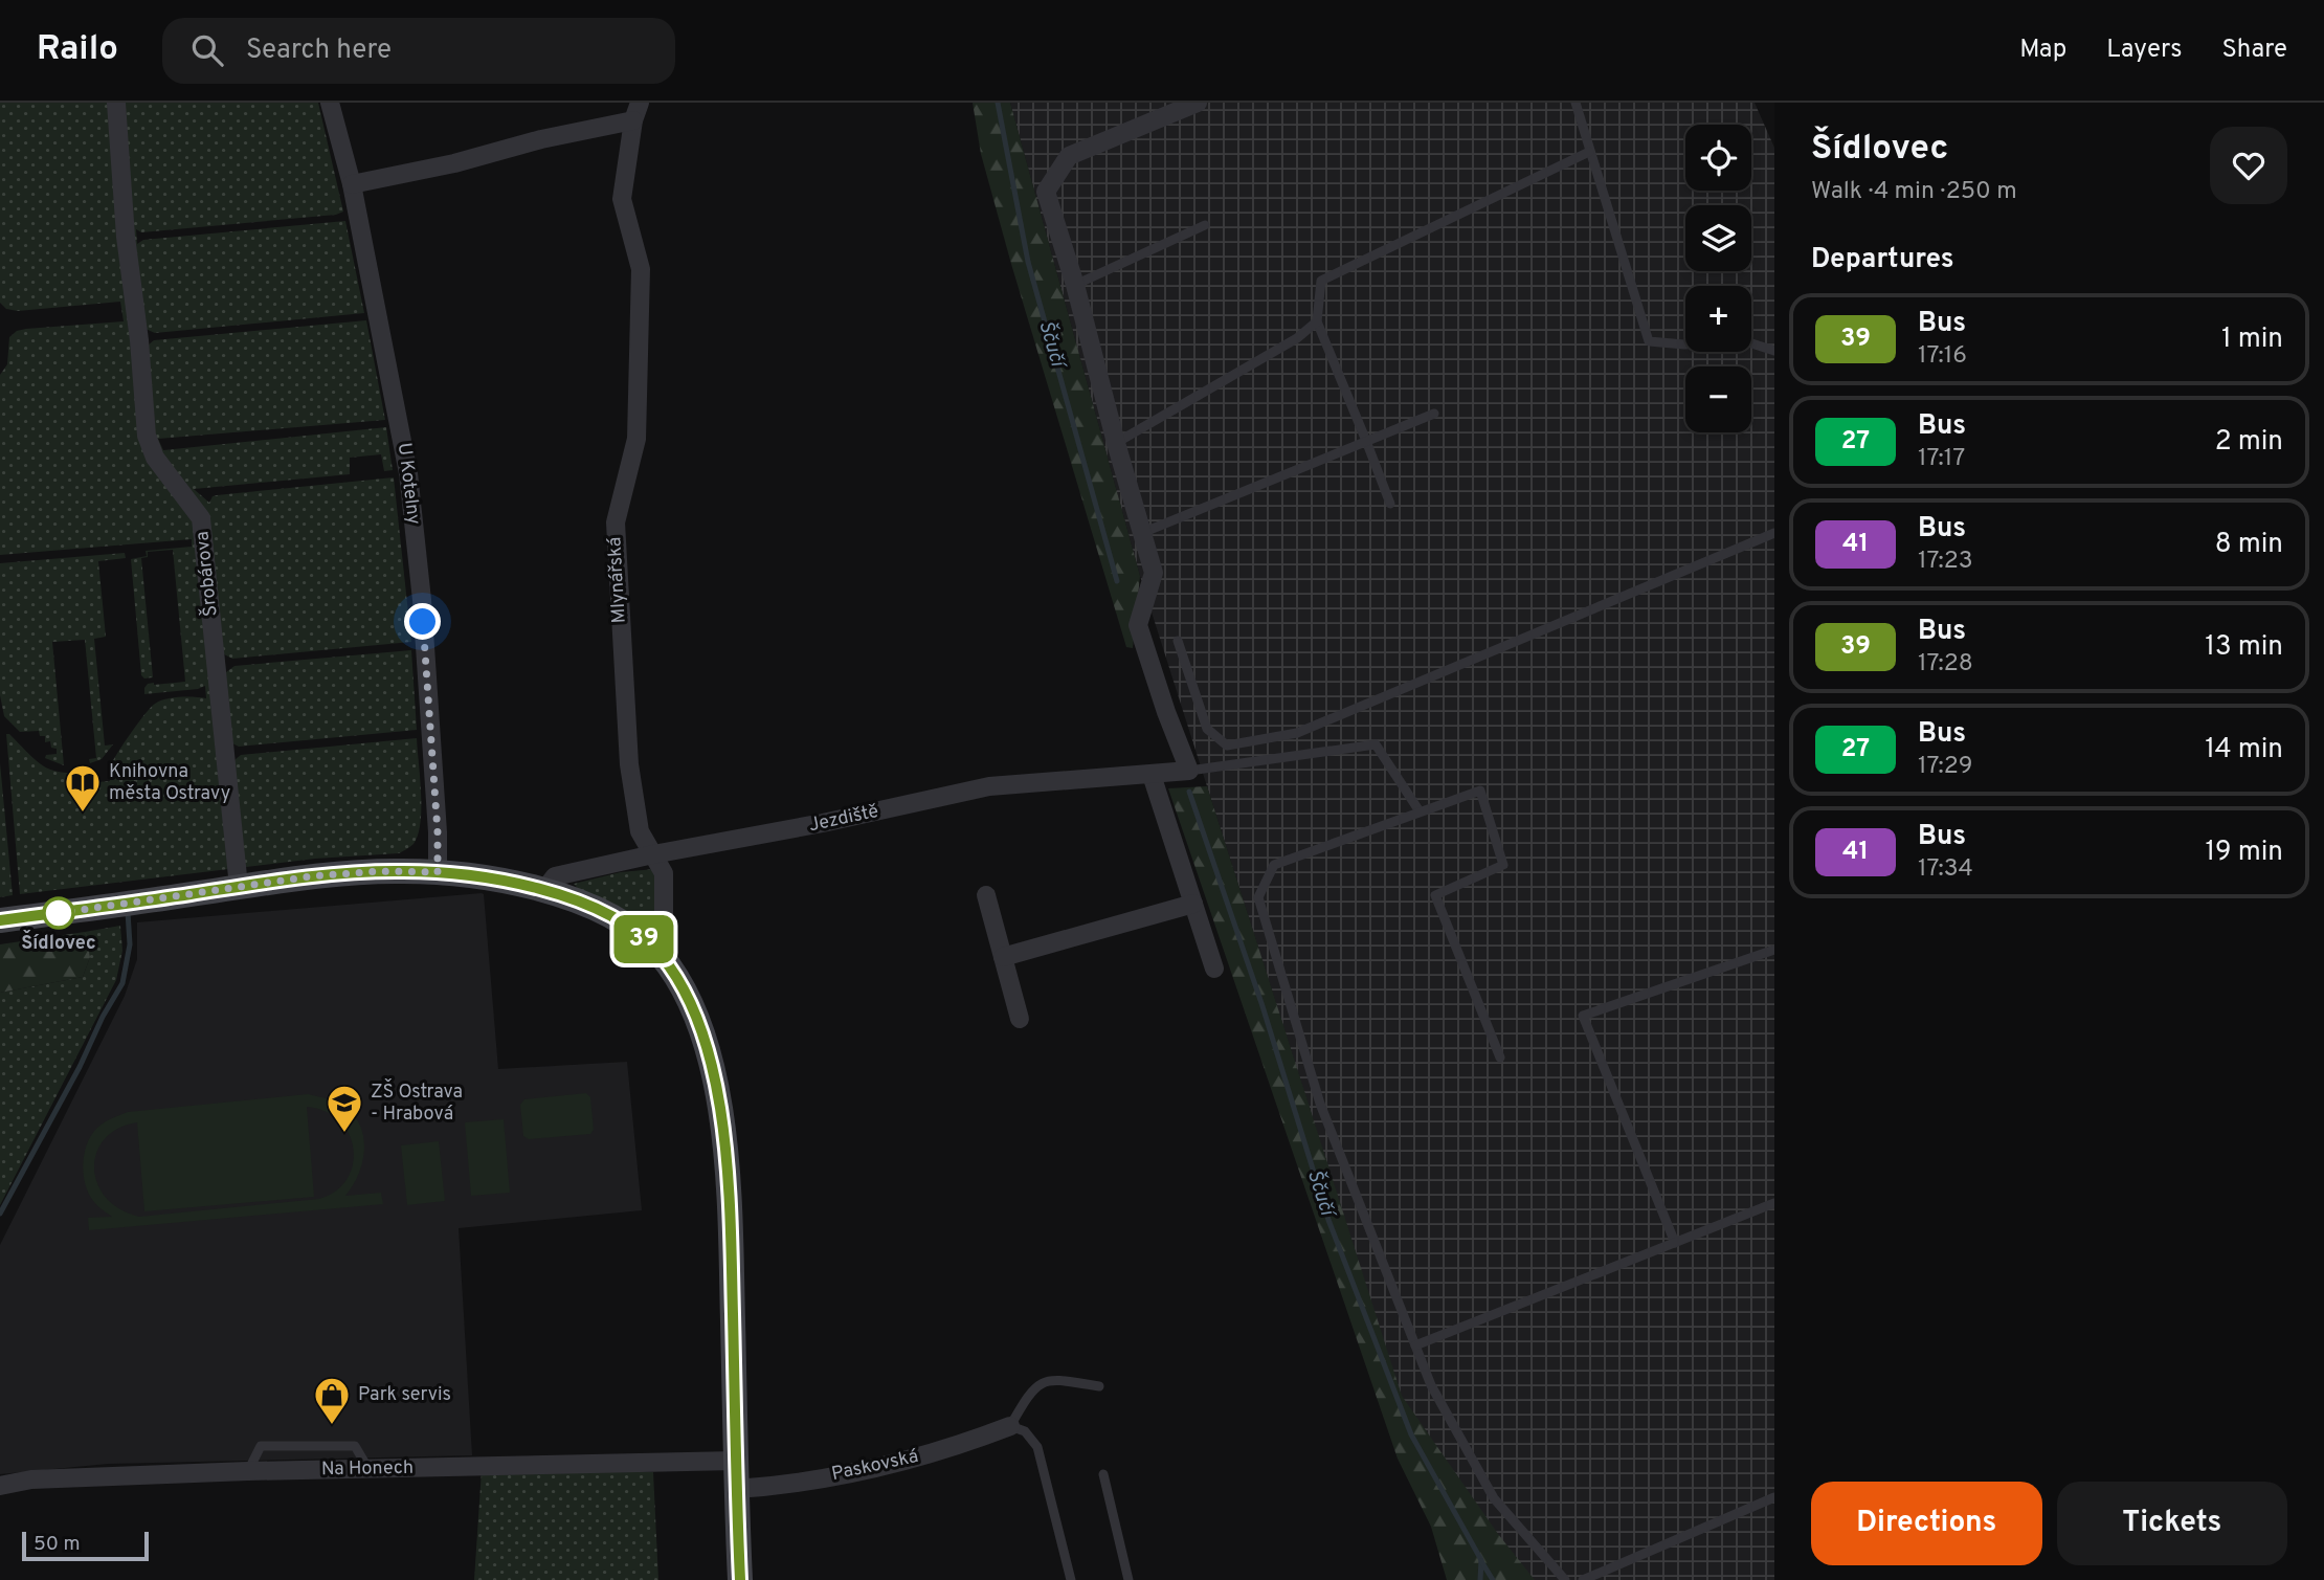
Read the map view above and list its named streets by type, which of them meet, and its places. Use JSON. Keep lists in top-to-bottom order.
{
  "streets": {
    "street": [
      "U Kotelny",
      "Šrobárova",
      "Mlynářská",
      "Jezdiště",
      "Paskovská",
      "Na Honech"
    ]
  },
  "crossings": [
    ["U Kotelny", "Mlynářská"],
    ["Mlynářská", "Jezdiště"]
  ],
  "water": ["Ščučí"],
  "places": {
    "library": ["Knihovna města Ostravy"],
    "other": ["Šídlovec"],
    "school or university": ["ZŠ Ostrava - Hrabová"],
    "shop": ["Park servis"]
  },
  "lines": ["bus line 39"],
  "scale_bar": "50 m",
  "page": {
    "header": "Railo",
    "search": "Search here",
    "nav": ["Map", "Layers", "Share"],
    "on_map": "39",
    "heading": [
      ["Šídlovec", "Walk · 4 min · 250 m"],
      "Departures"
    ],
    "map_buttons": ["+", "−"],
    "list": [
      {
        "mark": "39",
        "name": "Bus",
        "note": "17:16",
        "value": "1 min"
      },
      {
        "mark": "27",
        "name": "Bus",
        "note": "17:17",
        "value": "2 min"
      },
      {
        "mark": "41",
        "name": "Bus",
        "note": "17:23",
        "value": "8 min"
      },
      {
        "mark": "39",
        "name": "Bus",
        "note": "17:28",
        "value": "13 min"
      },
      {
        "mark": "27",
        "name": "Bus",
        "note": "17:29",
        "value": "14 min"
      },
      {
        "mark": "41",
        "name": "Bus",
        "note": "17:34",
        "value": "19 min"
      }
    ],
    "buttons": ["Directions", "Tickets"],
    "scale": "50 m"
  }
}
